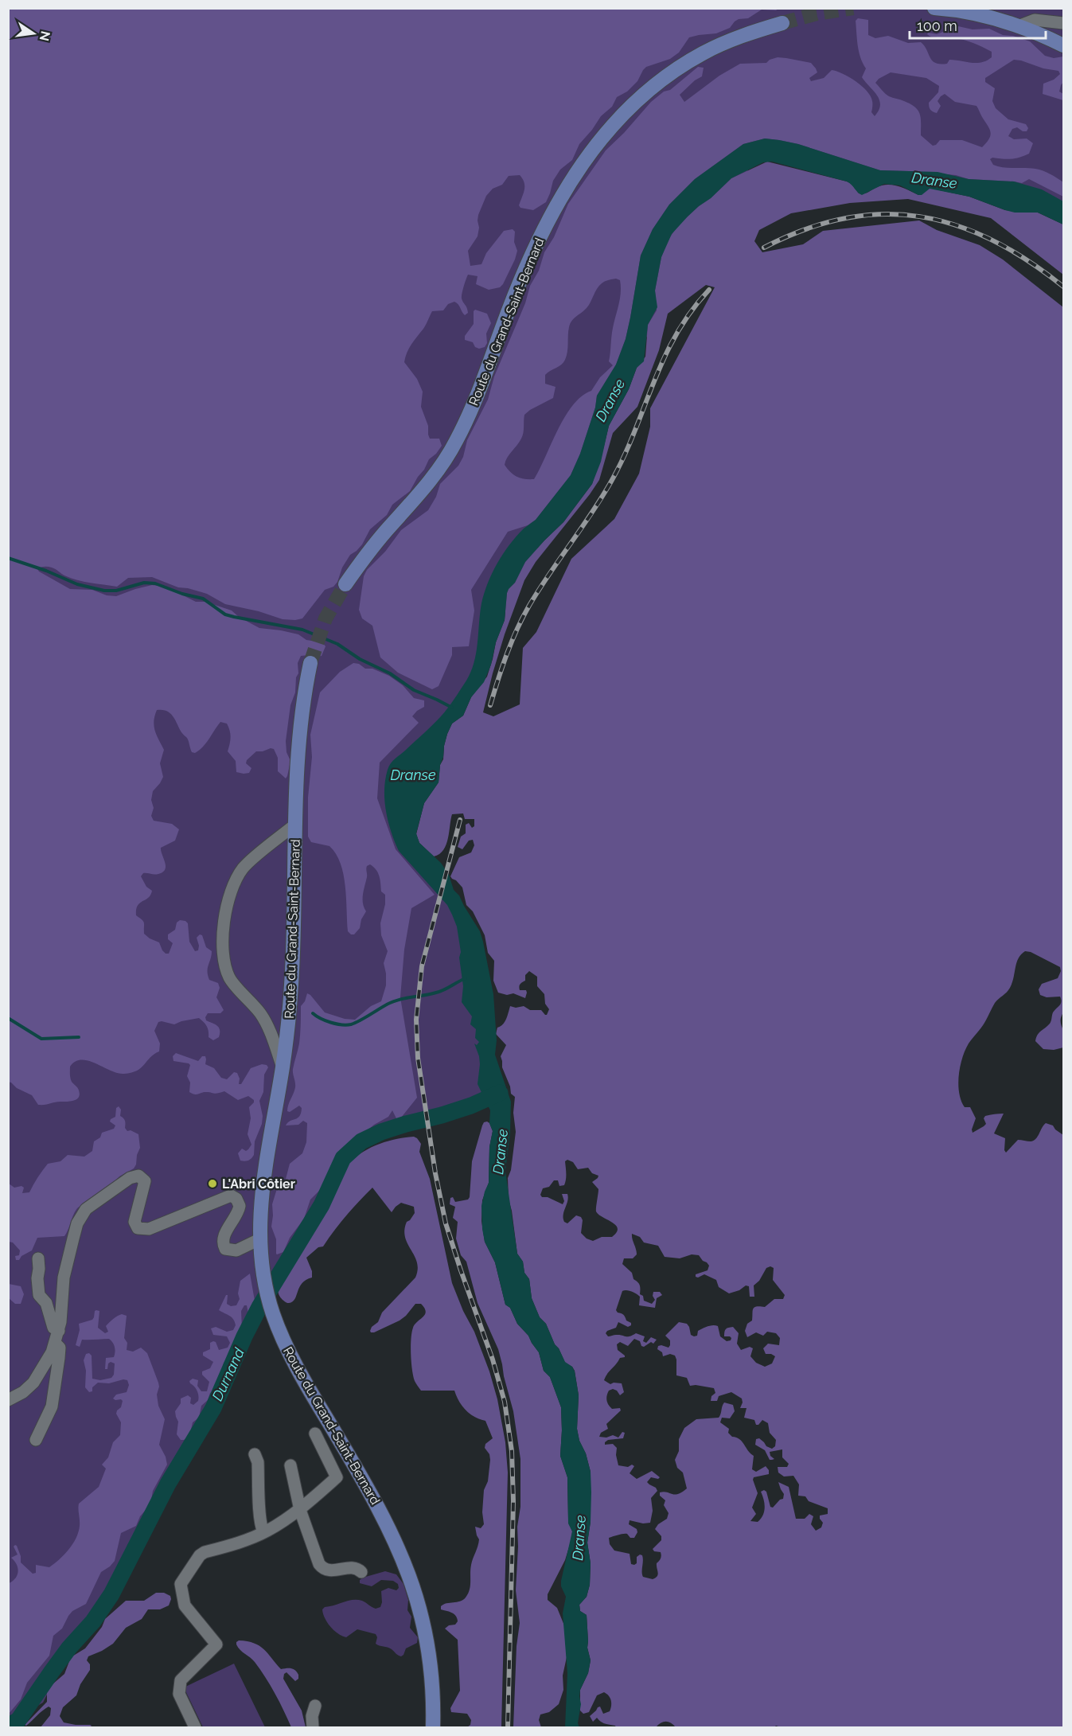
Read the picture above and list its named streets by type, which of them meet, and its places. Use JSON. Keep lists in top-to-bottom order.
{
  "streets": {
    "main road": ["Route du Grand-Saint-Bernard"]
  },
  "water": ["Dranse", "Durnand"],
  "places": ["L'Abri Côtier"],
  "scale_bar": "100 m",
  "north": "right"
}
